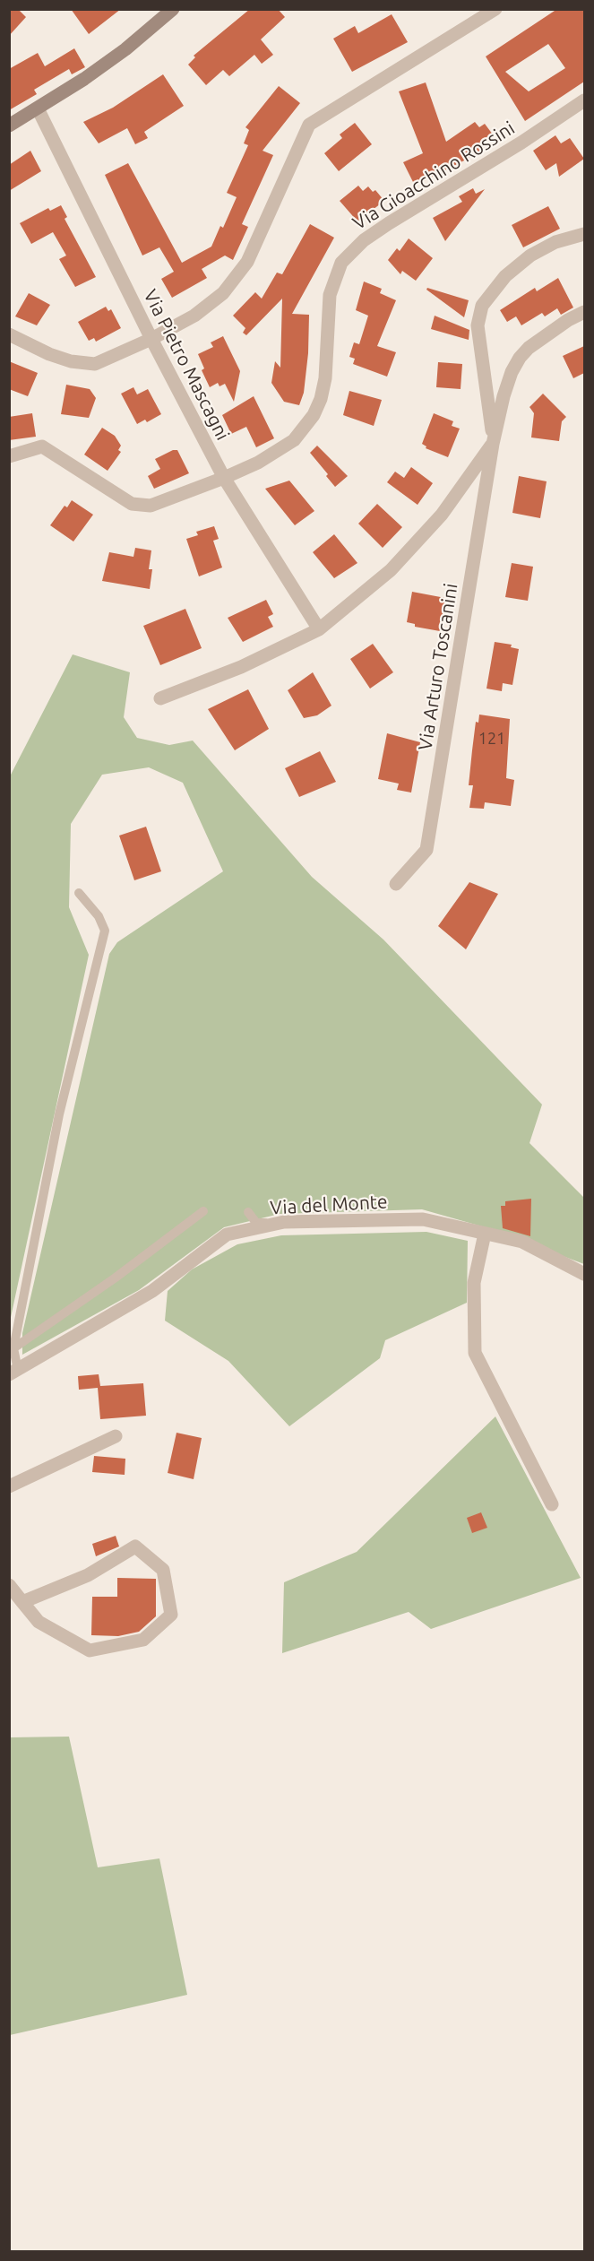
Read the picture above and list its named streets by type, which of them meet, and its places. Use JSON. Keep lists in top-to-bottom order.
{
  "streets": {
    "street": [
      "Via Gioacchino Rossini",
      "Via Pietro Mascagni",
      "Via Arturo Toscanini",
      "Via del Monte"
    ]
  },
  "crossings": [
    ["Via Gioacchino Rossini", "Via Pietro Mascagni"]
  ],
  "house_numbers": ["121"]
}
